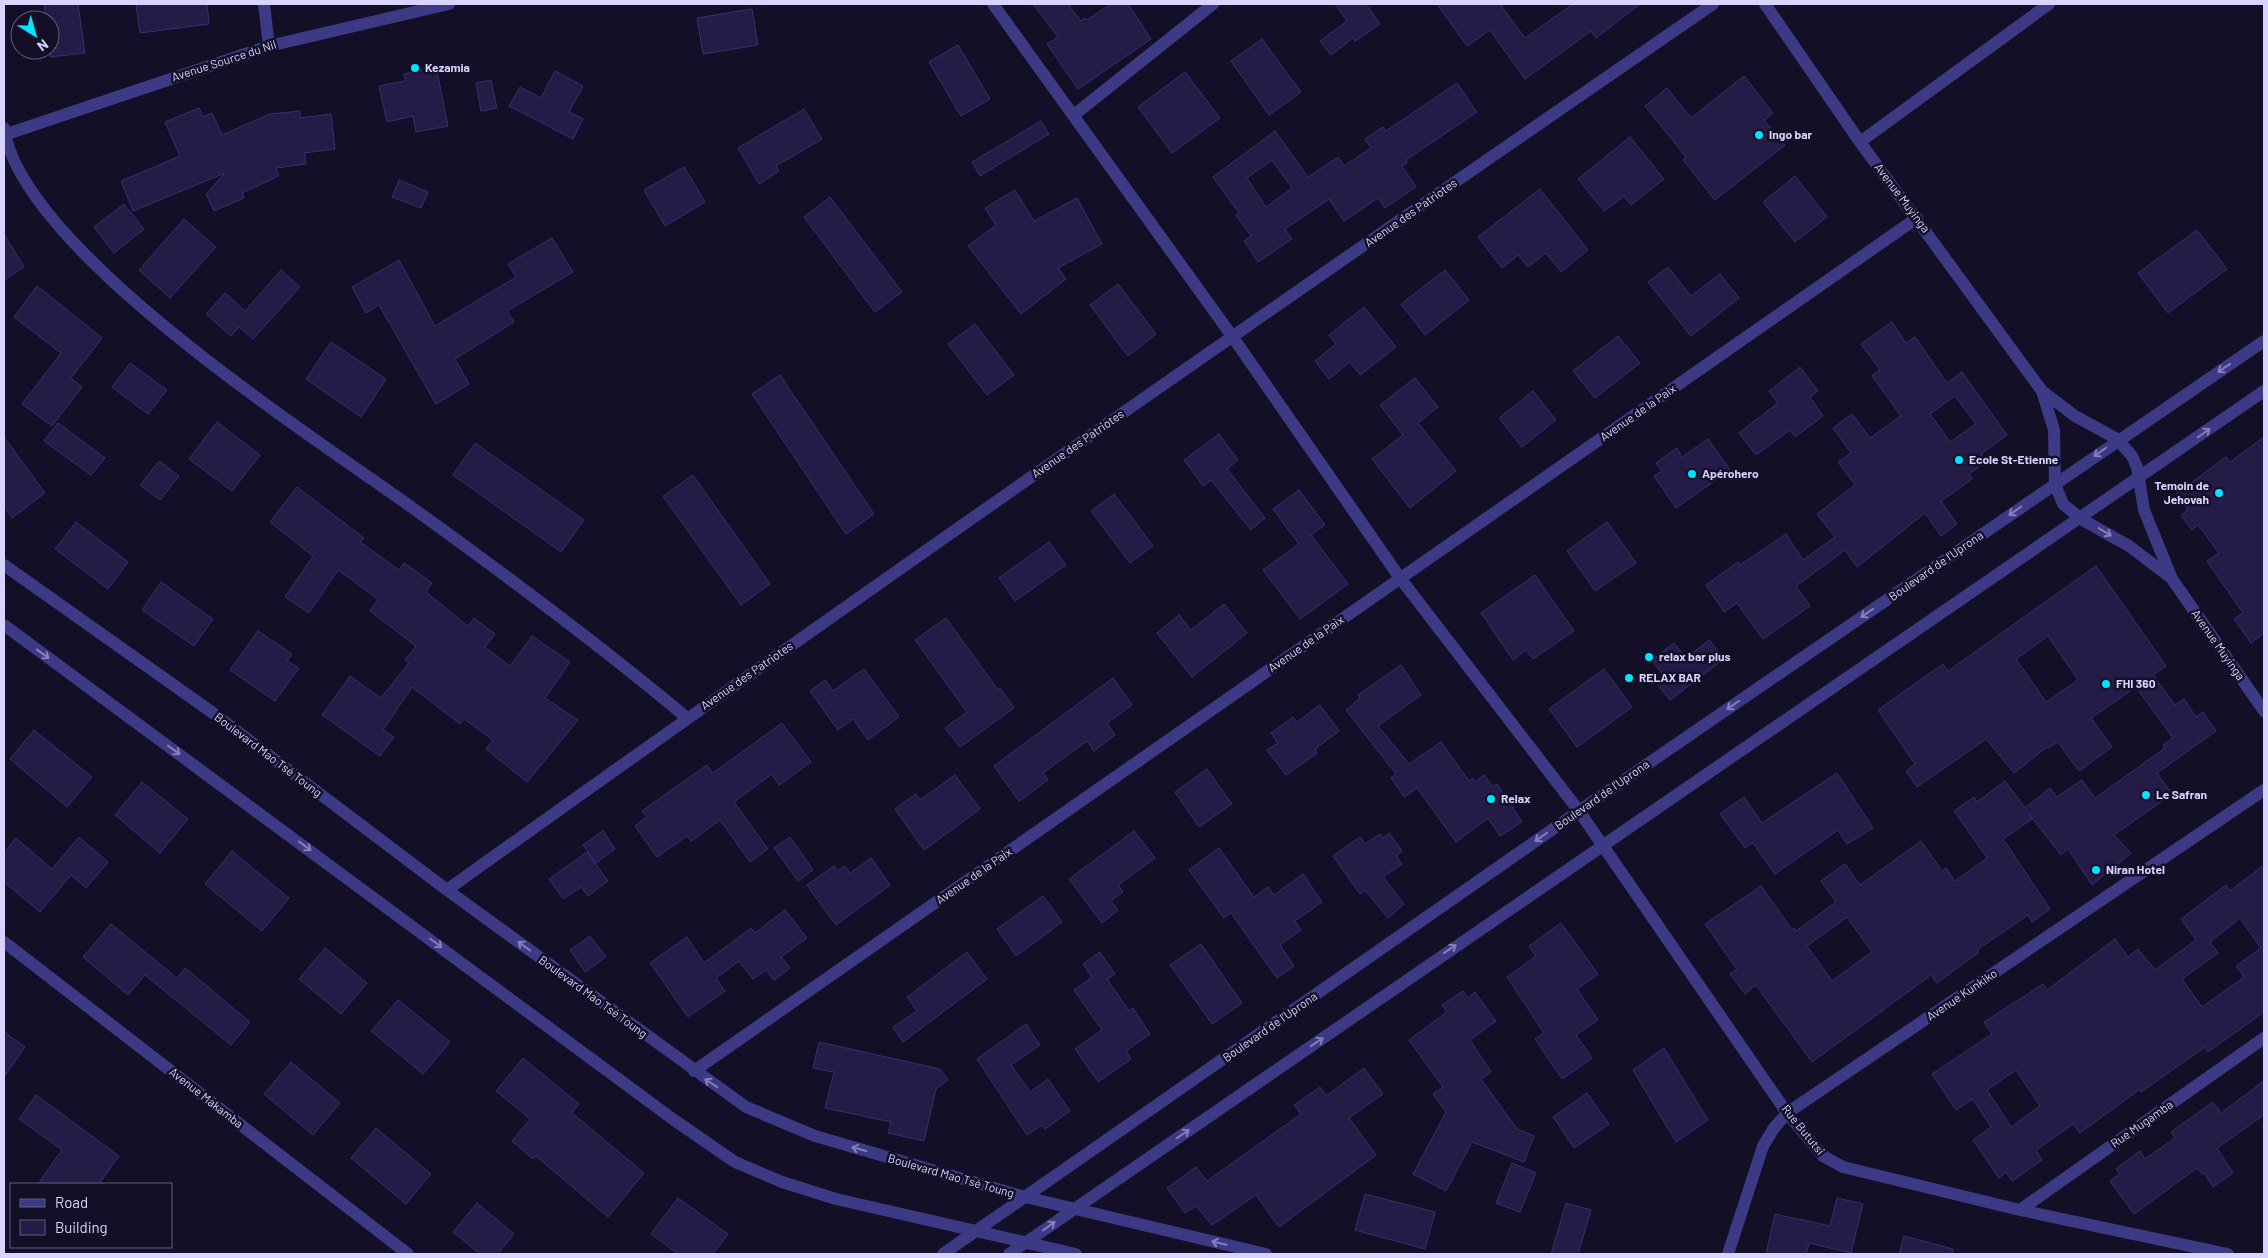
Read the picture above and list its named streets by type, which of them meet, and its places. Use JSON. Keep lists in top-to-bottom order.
{
  "streets": {
    "street": [
      "Avenue Source du Nil",
      "Avenue Muyinga",
      "Avenue des Patriotes",
      "Avenue de la Paix",
      "Boulevard de l'Uprona",
      "Boulevard Mao Tsé Toung",
      "Avenue Kunkiko",
      "Avenue Makamba",
      "Rue Mugamba",
      "Rue Bututsi"
    ]
  },
  "crossings": [
    ["Avenue Muyinga", "Avenue de la Paix"],
    ["Avenue Muyinga", "Boulevard de l'Uprona"],
    ["Avenue des Patriotes", "Boulevard Mao Tsé Toung"],
    ["Avenue des Patriotes", "Rue Bututsi"],
    ["Avenue de la Paix", "Boulevard Mao Tsé Toung"],
    ["Avenue de la Paix", "Rue Bututsi"],
    ["Boulevard de l'Uprona", "Boulevard Mao Tsé Toung"],
    ["Boulevard de l'Uprona", "Rue Bututsi"],
    ["Avenue Kunkiko", "Rue Bututsi"],
    ["Rue Mugamba", "Rue Bututsi"]
  ],
  "places": [
    "Kezamia",
    "Ingo bar",
    "Ecole St-Etienne",
    "Apérohero",
    "Temoin de Jehovah",
    "relax bar plus",
    "RELAX BAR",
    "FHI 360",
    "Le Safran",
    "Relax",
    "Niran Hotel"
  ],
  "legend": ["Road", "Building"],
  "north": "bottom right"
}
